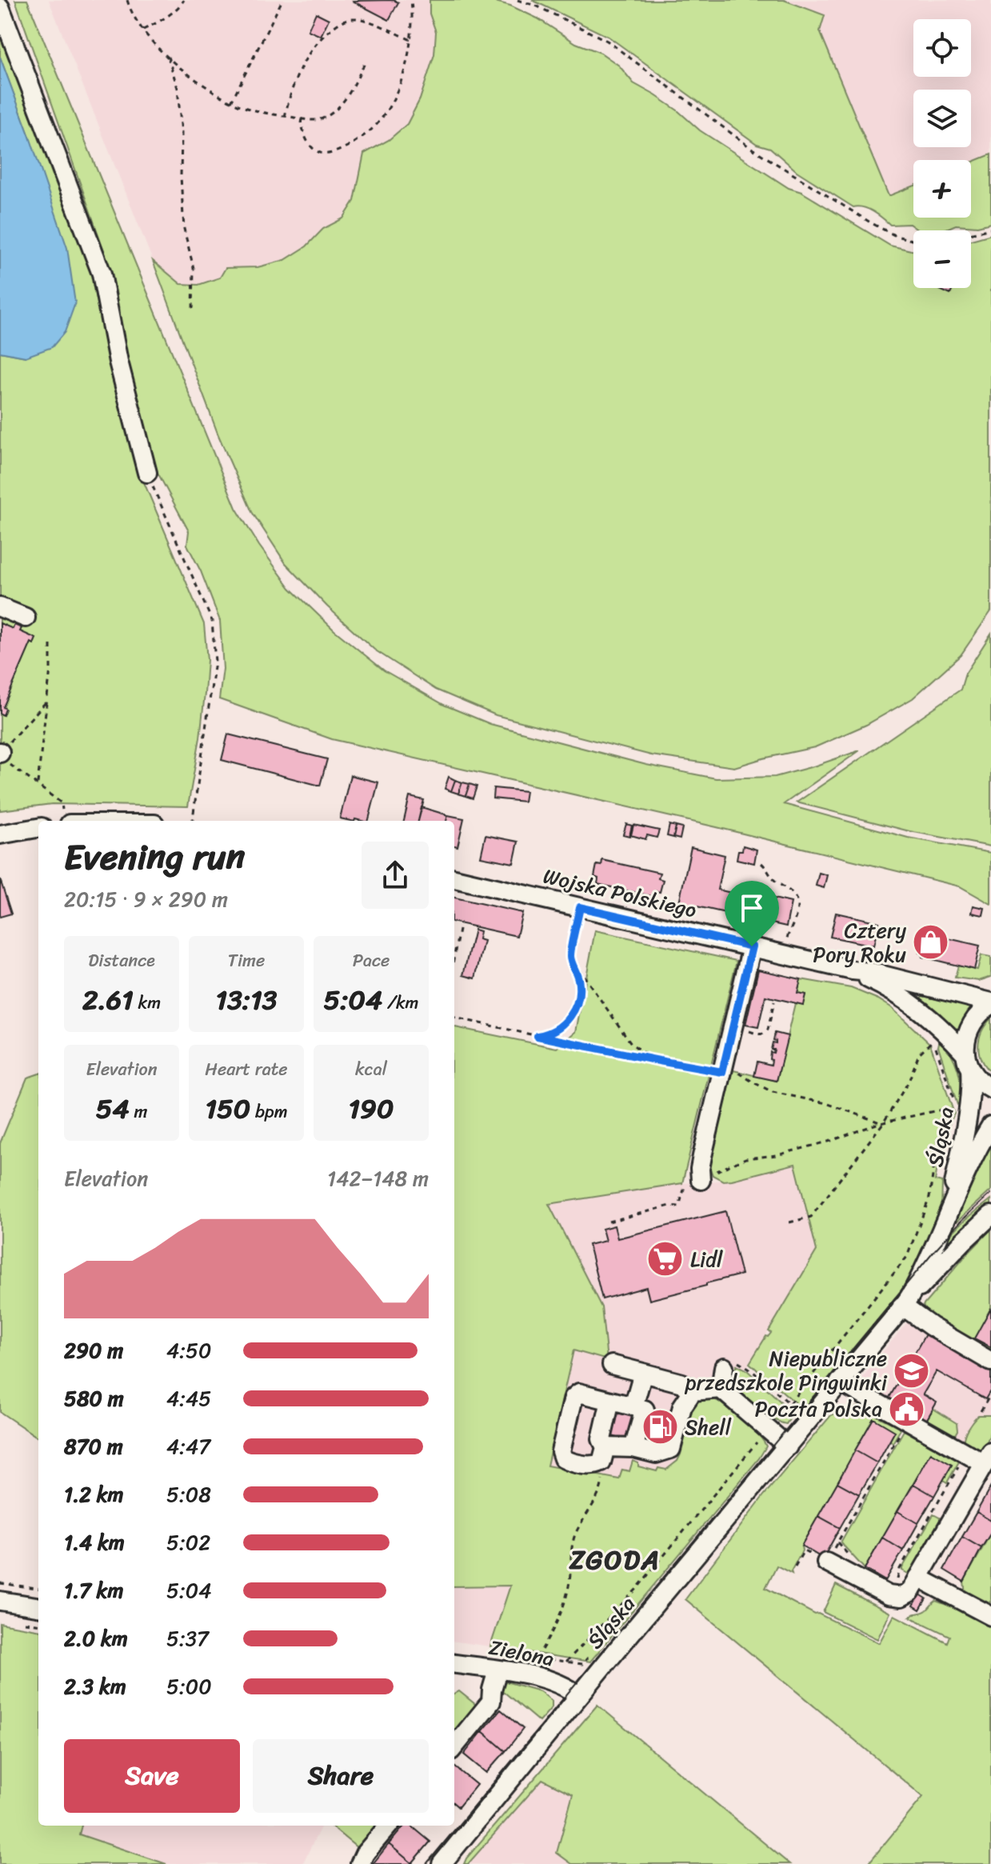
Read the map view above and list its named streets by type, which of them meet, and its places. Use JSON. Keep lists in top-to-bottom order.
{
  "streets": {
    "street": ["Wojska Polskiego", "Śląska", "Zielona"]
  },
  "crossings": [
    ["Wojska Polskiego", "Śląska"],
    ["Śląska", "Zielona"]
  ],
  "districts": ["ZGODA"],
  "places": {
    "shop": ["Cztery Pory Roku"],
    "supermarket": ["Lidl"],
    "school or university": ["Niepubliczne przedszkole Pingwinki"],
    "public building": ["Poczta Polska"],
    "fuel station": ["Shell"]
  },
  "page": {
    "map_buttons": ["+", "−"],
    "heading": ["Evening run", "20:15 · 9 × 290 m"],
    "stats": [
      ["Distance", "2.61 km"],
      ["Time", "13:13"],
      ["Pace", "5:04 /km"],
      ["Elevation", "54 m"],
      ["Heart rate", "150 bpm"],
      ["kcal", "190"]
    ],
    "chart": ["Elevation", "142–148 m"],
    "list": [
      {
        "name": "290 m",
        "note": "4:50"
      },
      {
        "name": "580 m",
        "note": "4:45"
      },
      {
        "name": "870 m",
        "note": "4:47"
      },
      {
        "name": "1.2 km",
        "note": "5:08"
      },
      {
        "name": "1.4 km",
        "note": "5:02"
      },
      {
        "name": "1.7 km",
        "note": "5:04"
      },
      {
        "name": "2.0 km",
        "note": "5:37"
      },
      {
        "name": "2.3 km",
        "note": "5:00"
      }
    ],
    "buttons": ["Save", "Share"]
  }
}
